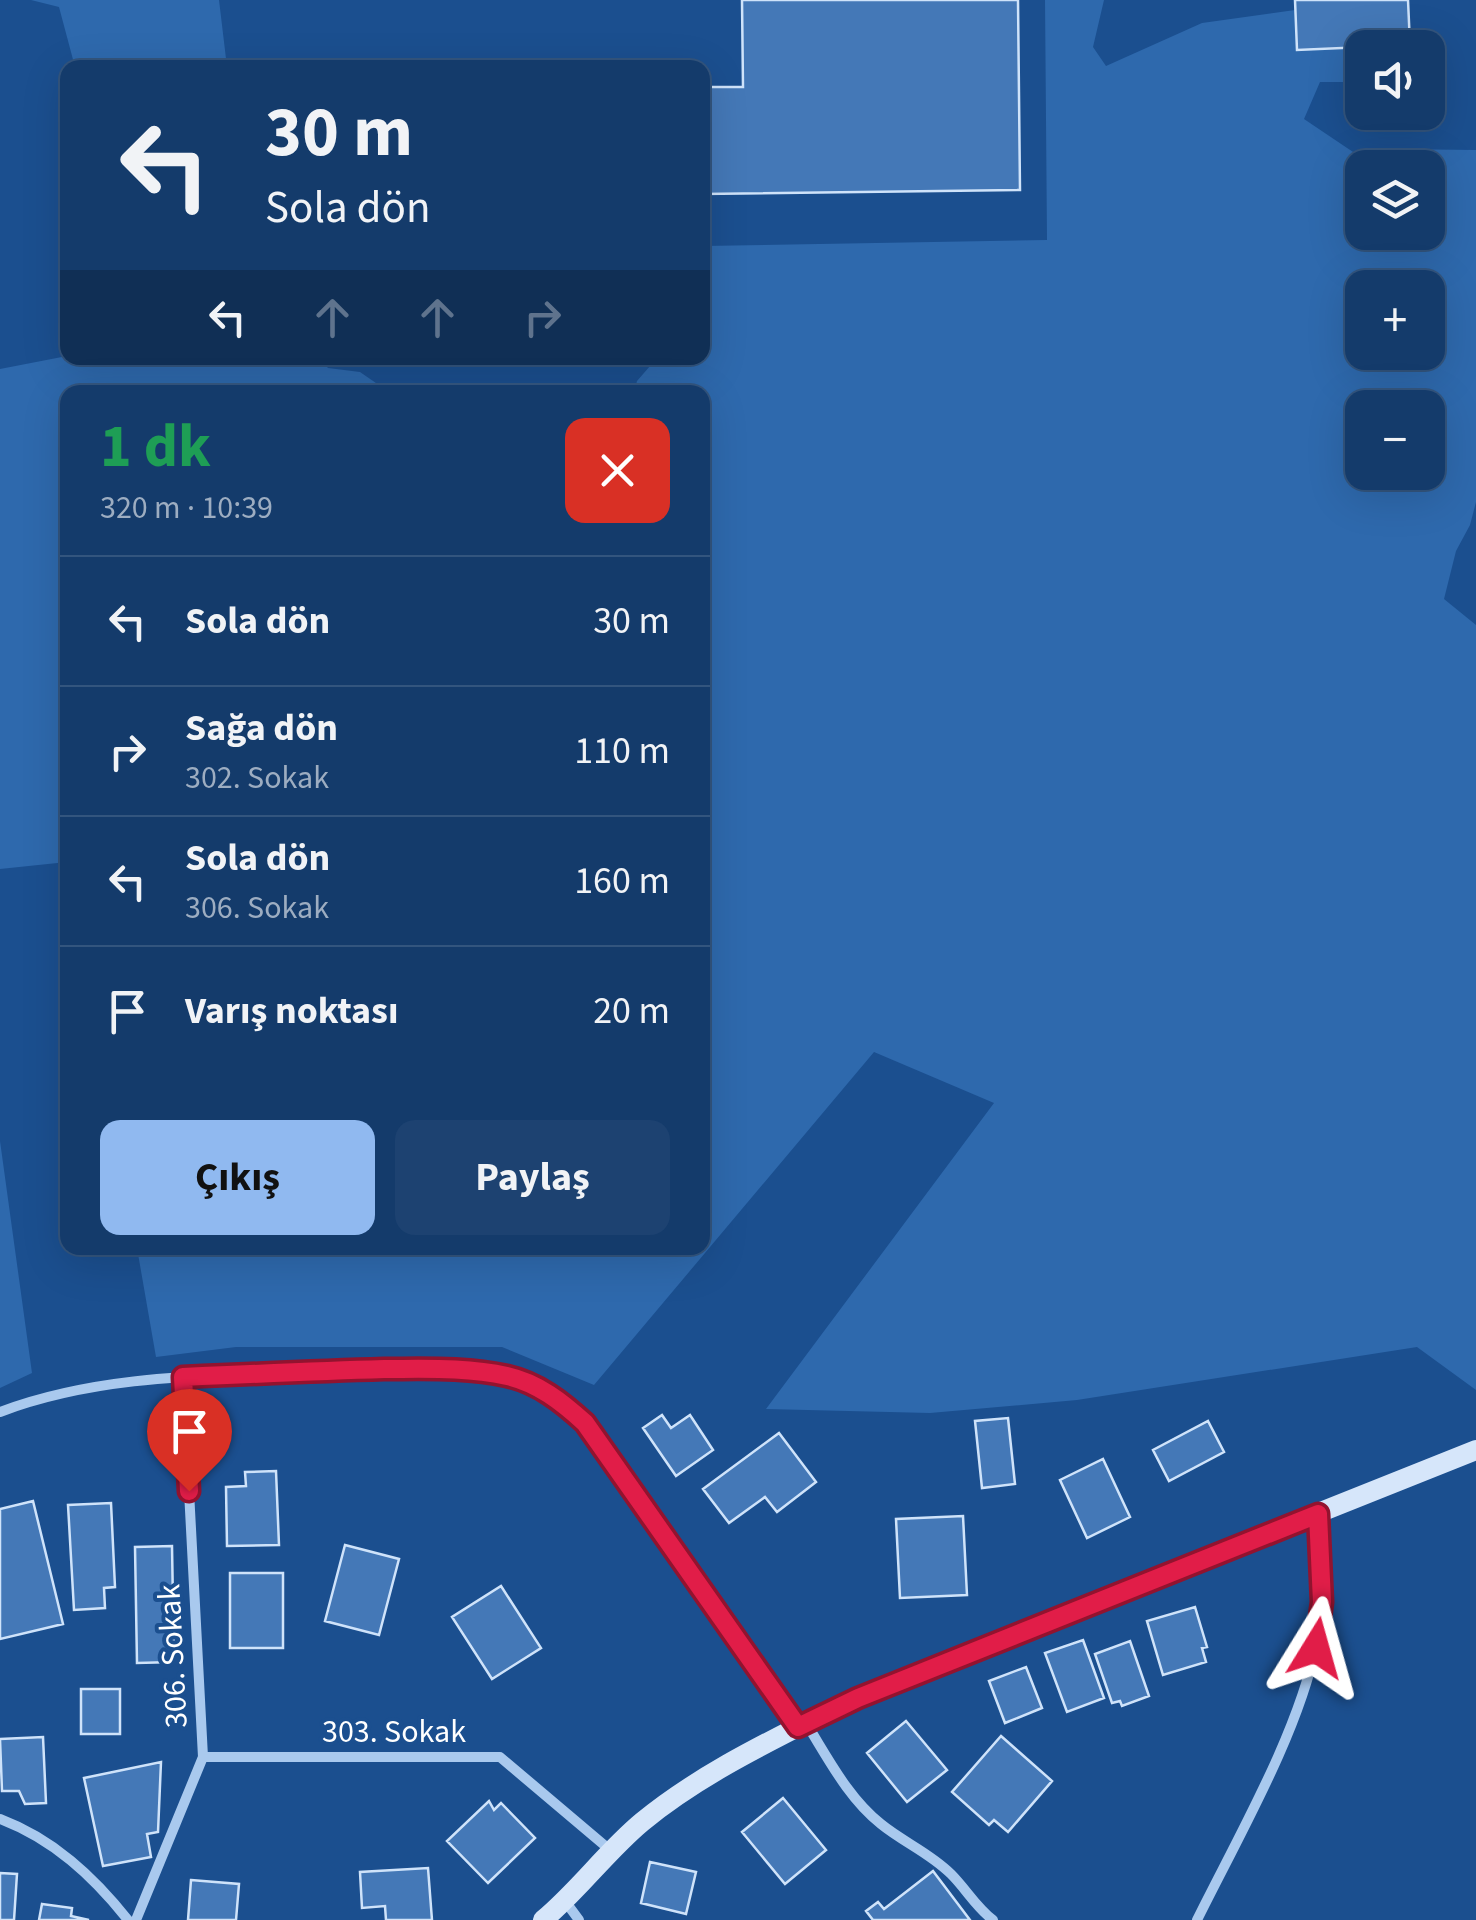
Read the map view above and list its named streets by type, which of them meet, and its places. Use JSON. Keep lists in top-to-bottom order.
{
  "streets": {
    "street": ["306. Sokak", "303. Sokak"]
  },
  "crossings": [
    ["306. Sokak", "303. Sokak"]
  ],
  "page": {
    "map_buttons": ["+", "−"],
    "turn": ["30 m", "Sola dön"],
    "heading": ["1 dk", "320 m · 10:39"],
    "list": [
      {
        "name": "Sola dön",
        "value": "30 m"
      },
      {
        "name": "Sağa dön",
        "note": "302. Sokak",
        "value": "110 m"
      },
      {
        "name": "Sola dön",
        "note": "306. Sokak",
        "value": "160 m"
      },
      {
        "name": "Varış noktası",
        "value": "20 m"
      }
    ],
    "buttons": ["Çıkış", "Paylaş"]
  }
}
